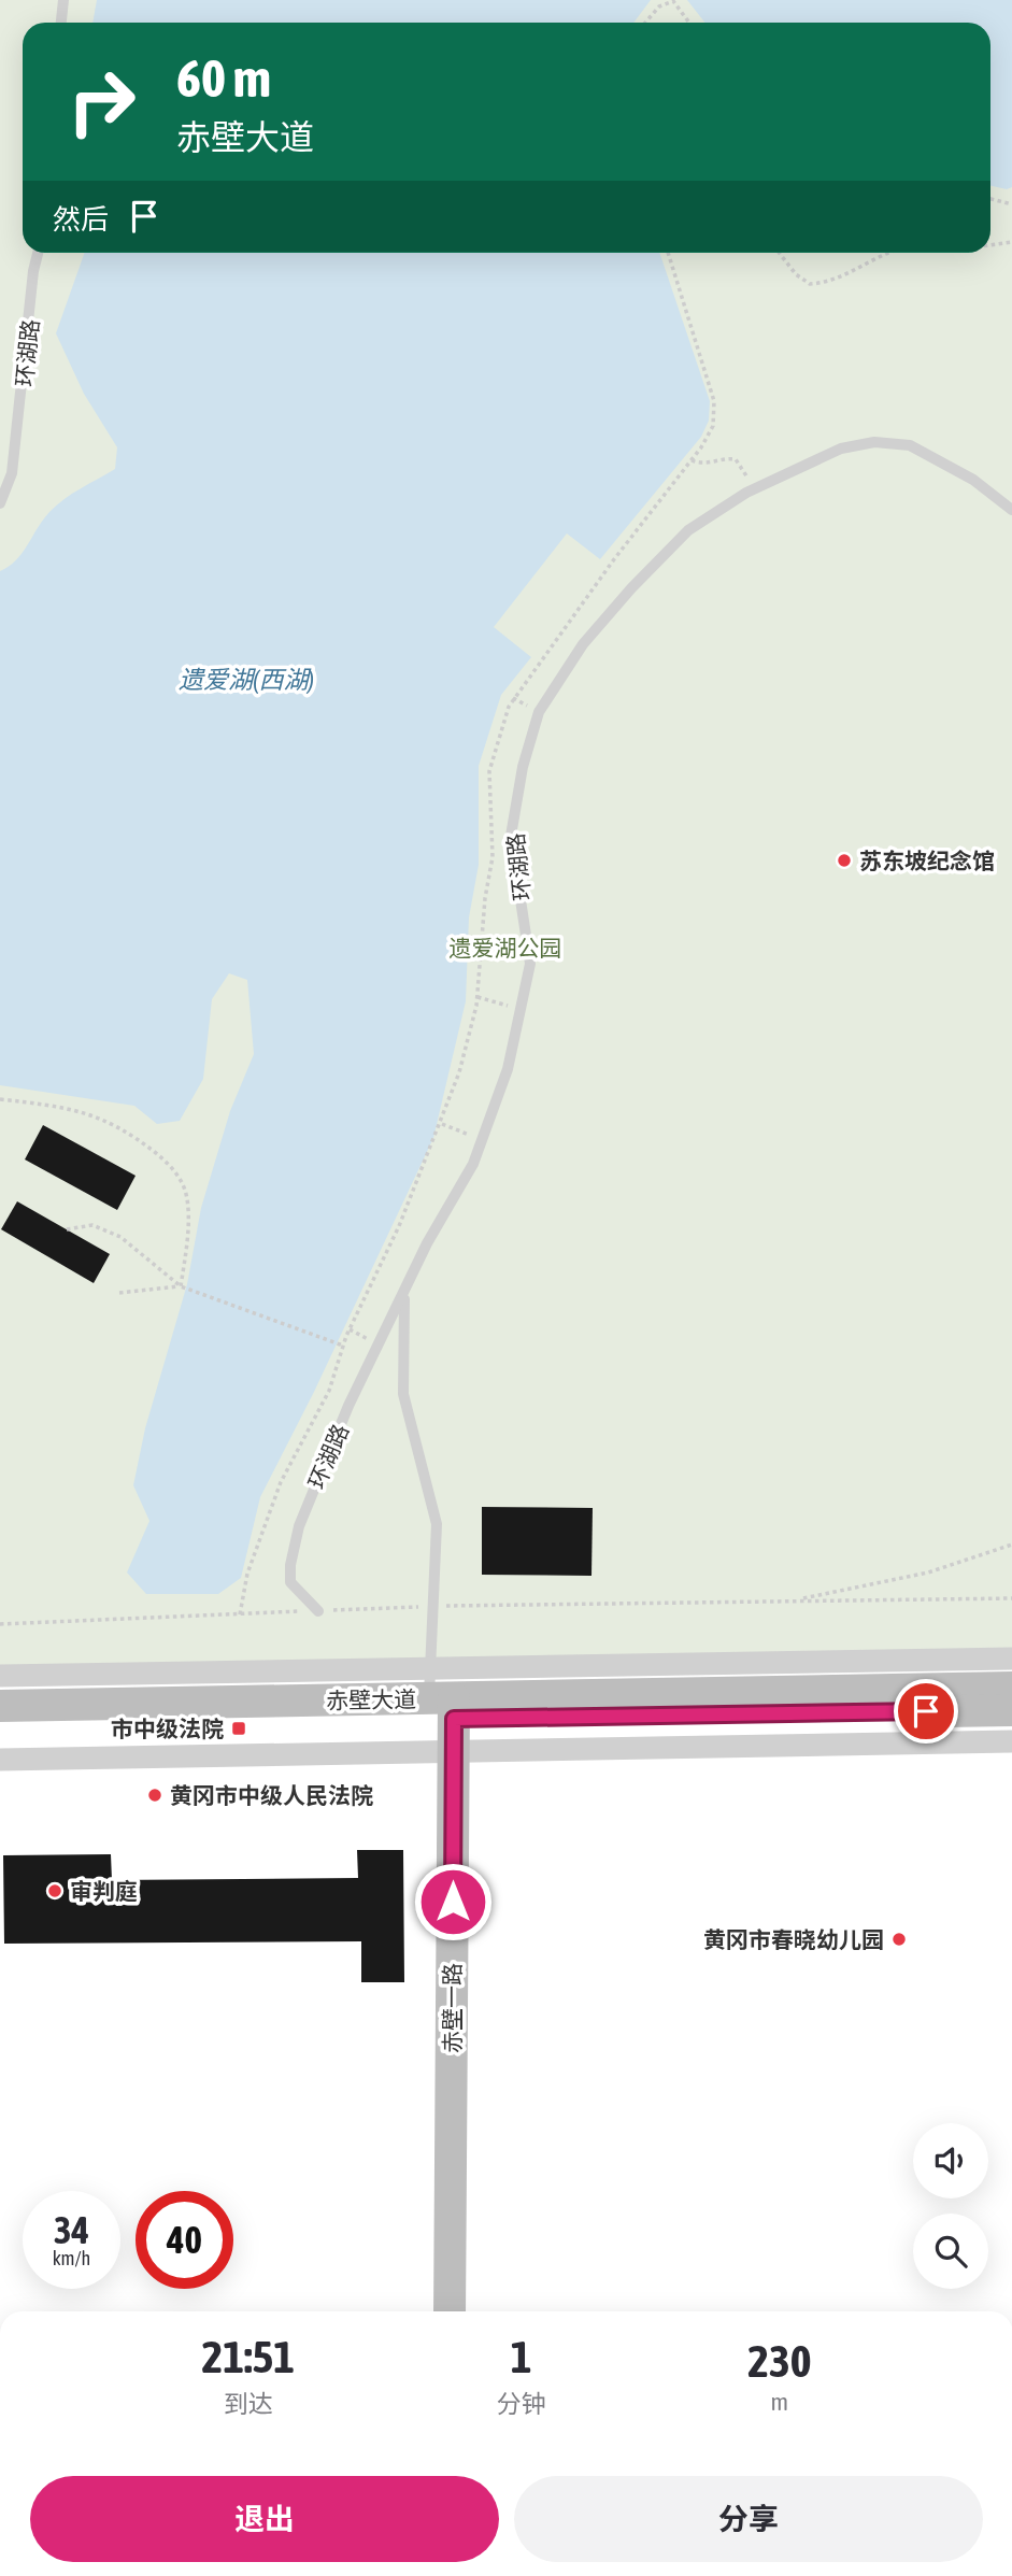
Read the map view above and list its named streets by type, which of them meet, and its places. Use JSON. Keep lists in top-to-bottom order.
{
  "streets": {
    "main road": ["赤壁大道", "赤壁一路"],
    "lane": ["环湖路"]
  },
  "crossings": [
    ["赤壁大道", "赤壁一路"]
  ],
  "water": ["遗爱湖(西湖)"],
  "parks": ["遗爱湖公园"],
  "places": {
    "other": [
      "苏东坡纪念馆",
      "黄冈市中级人民法院",
      "审判庭",
      "黄冈市春晓幼儿园"
    ],
    "transit": ["市中级法院"]
  },
  "page": {
    "turn": ["60 m", "赤壁大道"],
    "then": "然后",
    "speed": "34 km/h",
    "limit": "40",
    "eta": [
      "21:51",
      "到达",
      "1",
      "分钟",
      "230",
      "m"
    ],
    "buttons": ["退出", "分享"]
  }
}
